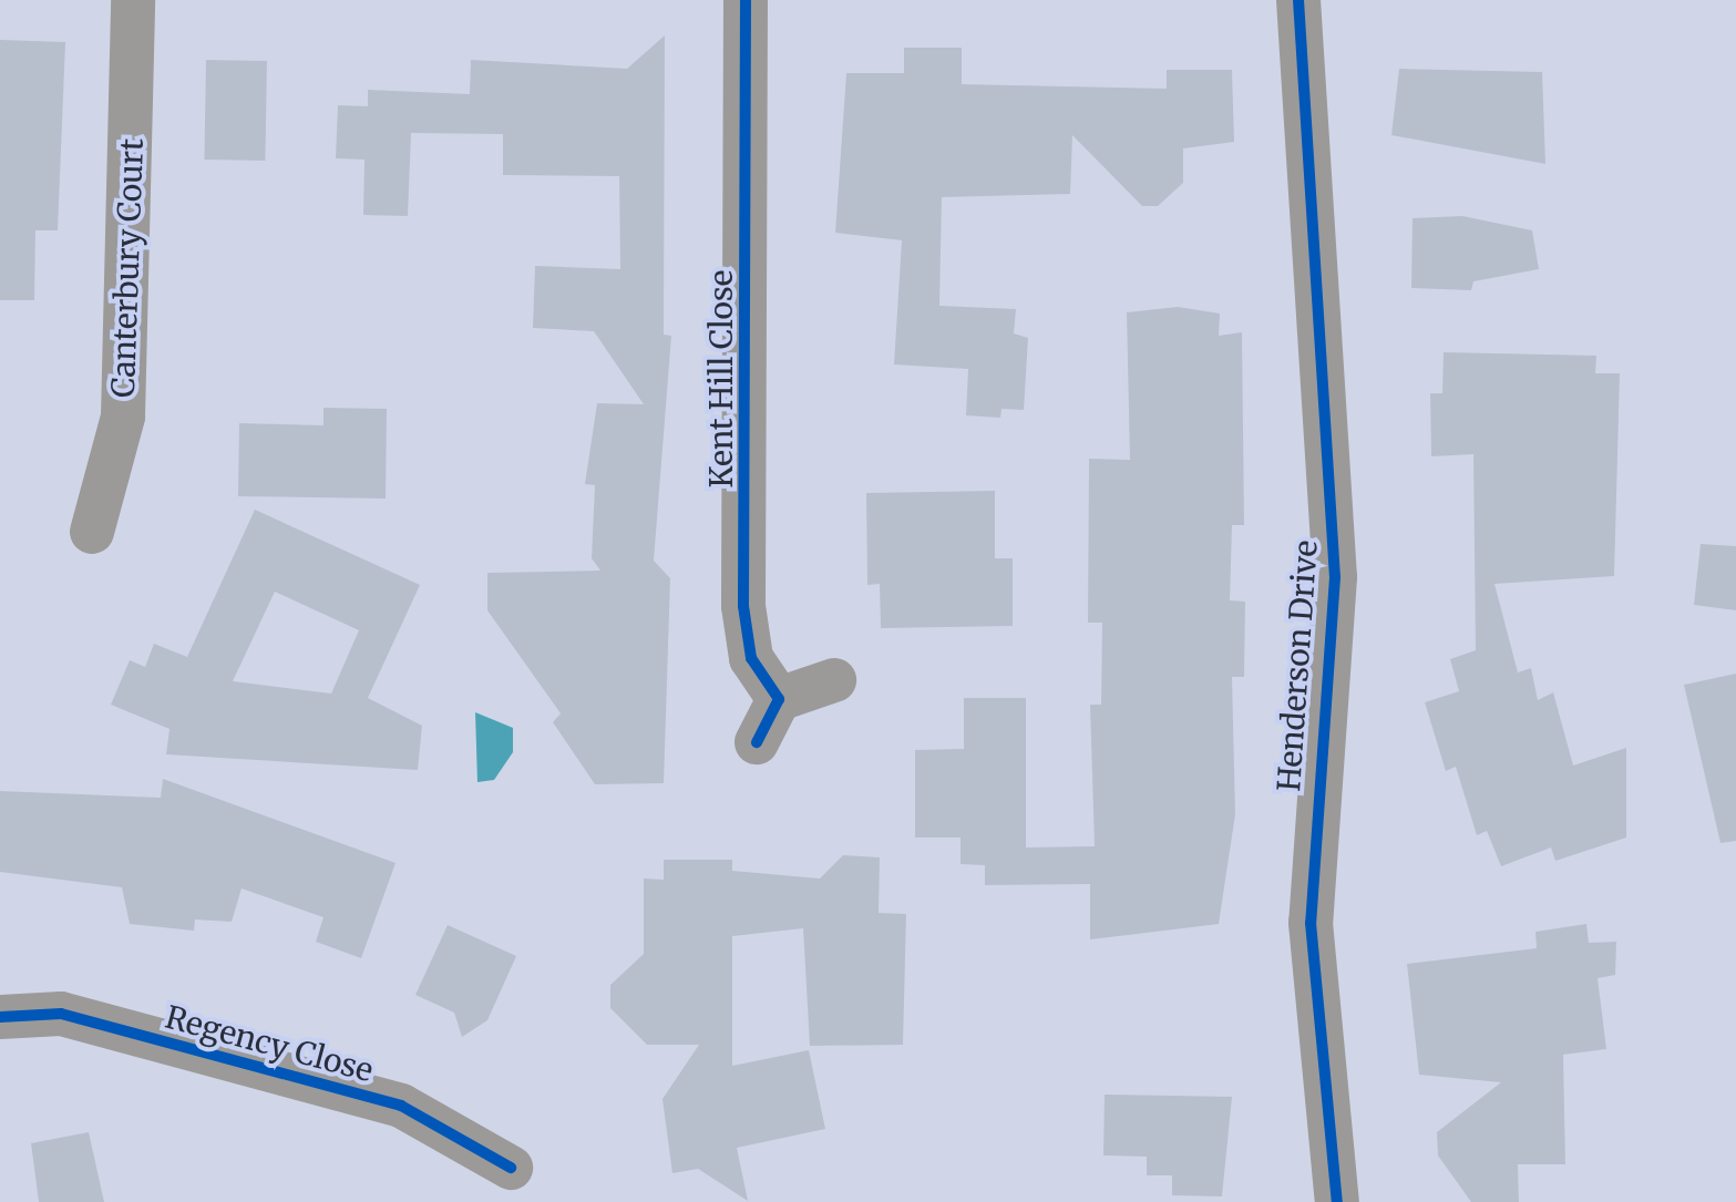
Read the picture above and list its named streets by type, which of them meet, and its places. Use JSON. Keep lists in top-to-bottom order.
{
  "streets": {
    "street": [
      "Canterbury Court",
      "Kent Hill Close",
      "Henderson Drive",
      "Regency Close"
    ]
  }
}
